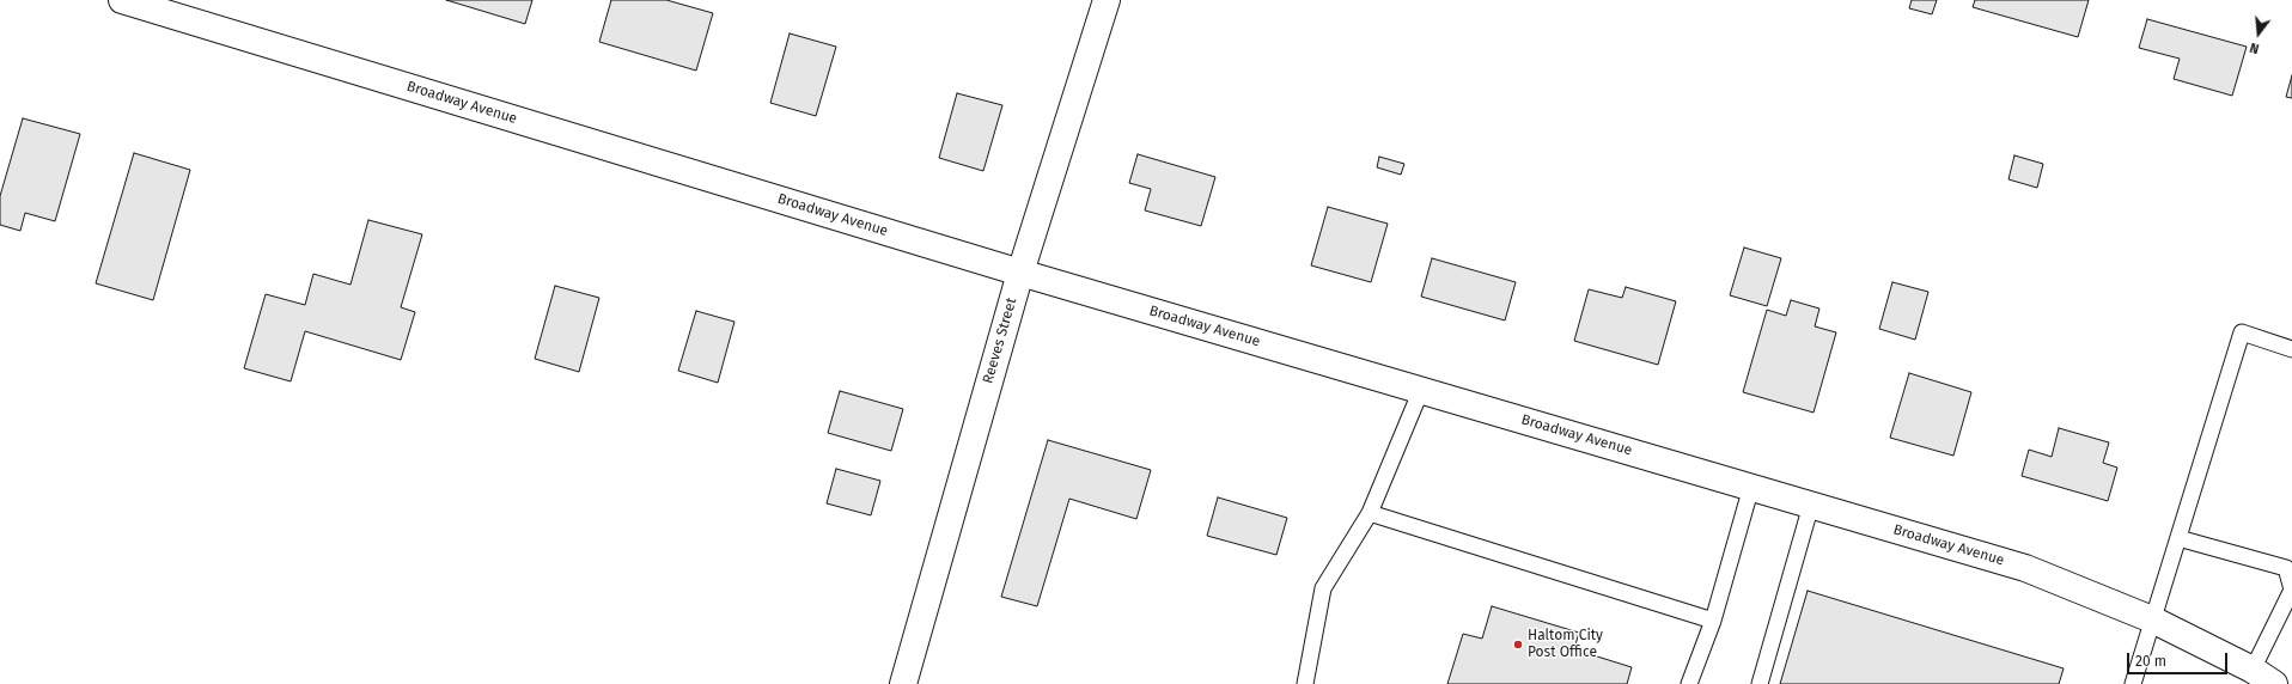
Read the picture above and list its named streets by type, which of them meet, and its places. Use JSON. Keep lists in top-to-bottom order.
{
  "streets": {
    "main road": ["Broadway Avenue", "Reeves Street"]
  },
  "crossings": [
    ["Broadway Avenue", "Reeves Street"]
  ],
  "places": ["Haltom City Post Office"],
  "scale_bar": "20 m",
  "north": "bottom"
}
